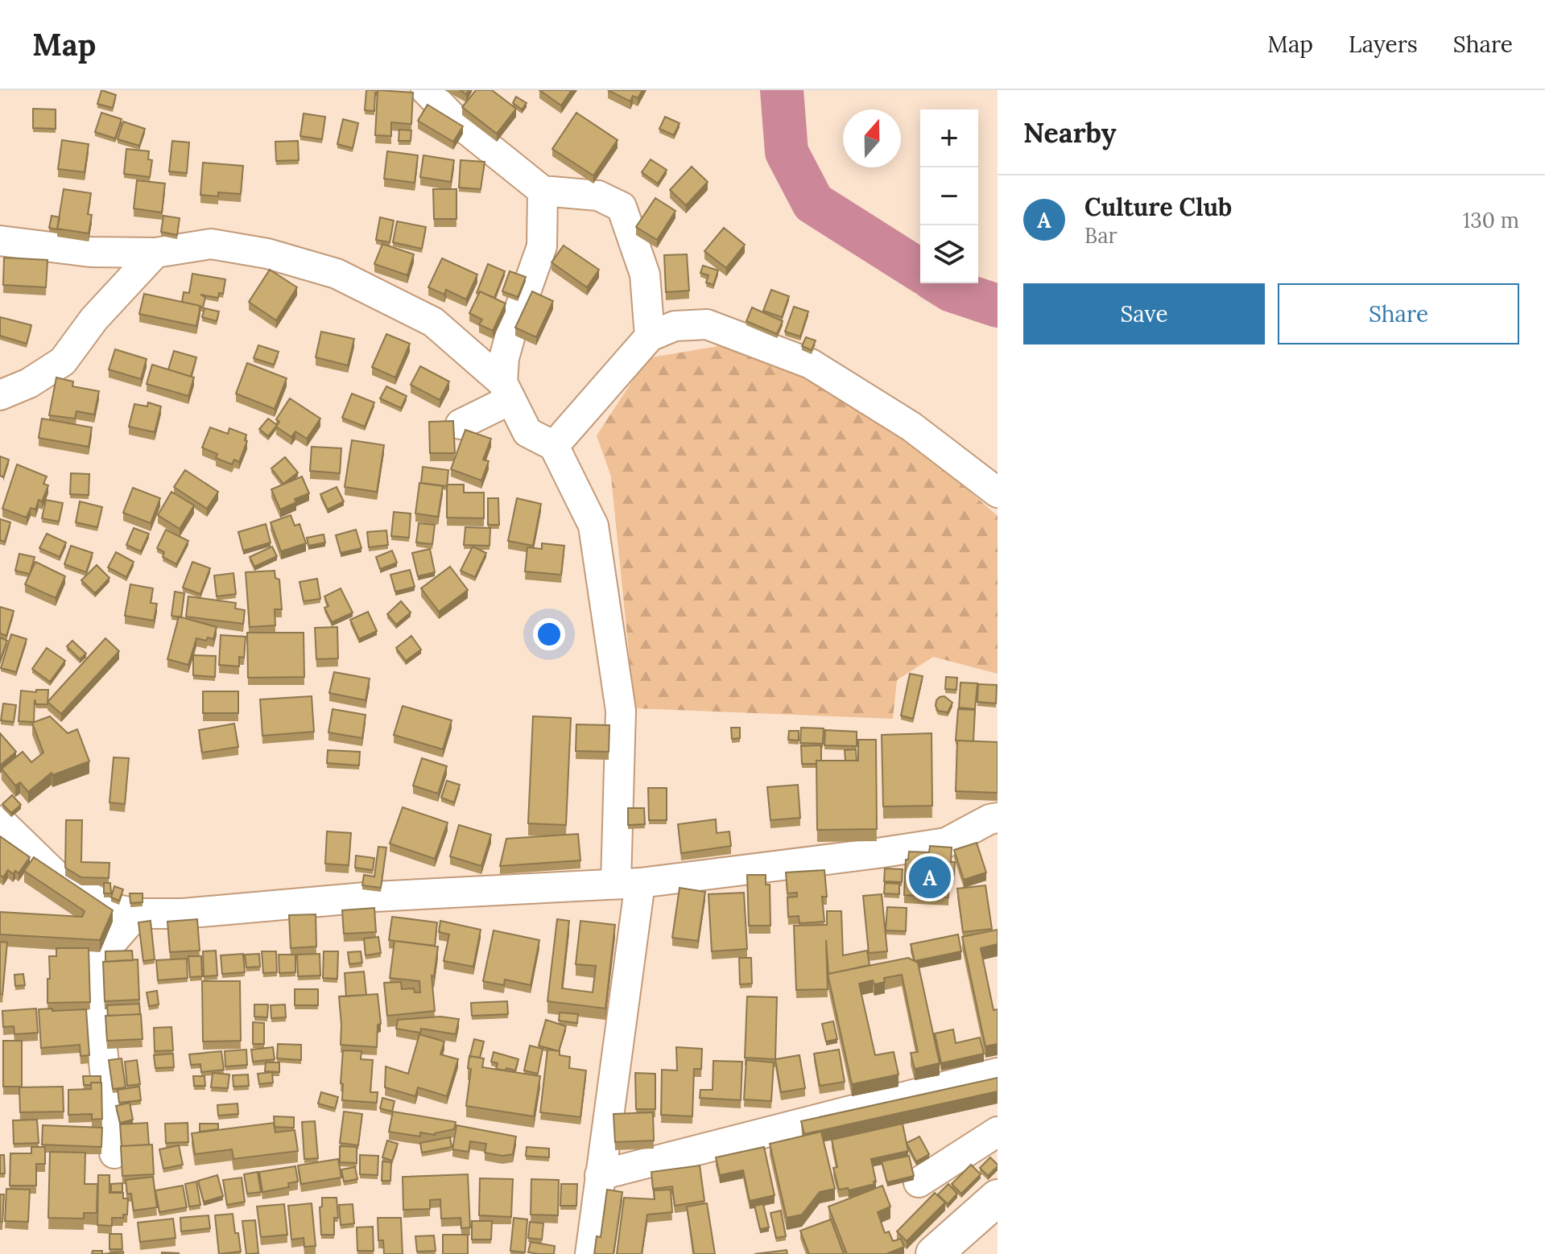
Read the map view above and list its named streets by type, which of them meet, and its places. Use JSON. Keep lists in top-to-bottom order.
{
  "north": "top",
  "page": {
    "header": "Map",
    "nav": ["Map", "Layers", "Share"],
    "heading": "Nearby",
    "map_buttons": ["+", "−"],
    "list": [
      {
        "mark": "A",
        "name": "Culture Club",
        "note": "Bar",
        "value": "130 m"
      }
    ],
    "buttons": ["Save", "Share"],
    "pins": "A"
  }
}
